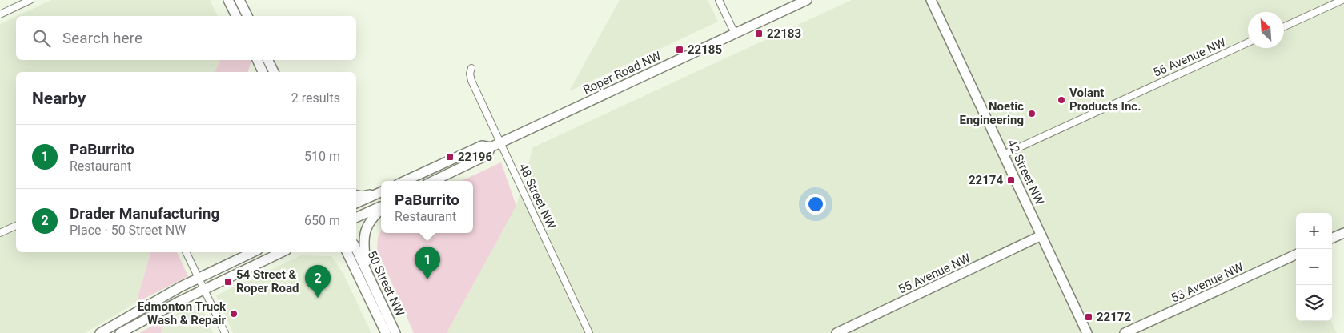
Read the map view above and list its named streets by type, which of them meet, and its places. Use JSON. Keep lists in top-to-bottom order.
{
  "streets": {
    "main road": [
      "Roper Road NW",
      "42 Street NW",
      "55 Avenue NW",
      "53 Avenue NW",
      "50 Street NW"
    ],
    "street": ["56 Avenue NW", "48 Street NW"]
  },
  "crossings": [
    ["56 Avenue NW", "42 Street NW"],
    ["Roper Road NW", "48 Street NW"],
    ["42 Street NW", "55 Avenue NW"]
  ],
  "places": {
    "transit": [
      "22183",
      "22185",
      "22196",
      "22174",
      "54 Street & Roper Road",
      "22172"
    ],
    "other": ["Volant Products Inc.", "Noetic Engineering", "Edmonton Truck Wash & Repair"]
  },
  "north": "top left",
  "page": {
    "search": "Search here",
    "heading": ["Nearby", "2 results"],
    "list": [
      {
        "mark": "1",
        "name": "PaBurrito",
        "note": "Restaurant",
        "value": "510 m"
      },
      {
        "mark": "2",
        "name": "Drader Manufacturing",
        "note": "Place · 50 Street NW",
        "value": "650 m"
      }
    ],
    "popup": ["PaBurrito", "Restaurant"],
    "map_buttons": ["+", "−"],
    "pins": ["1", "2"]
  }
}
